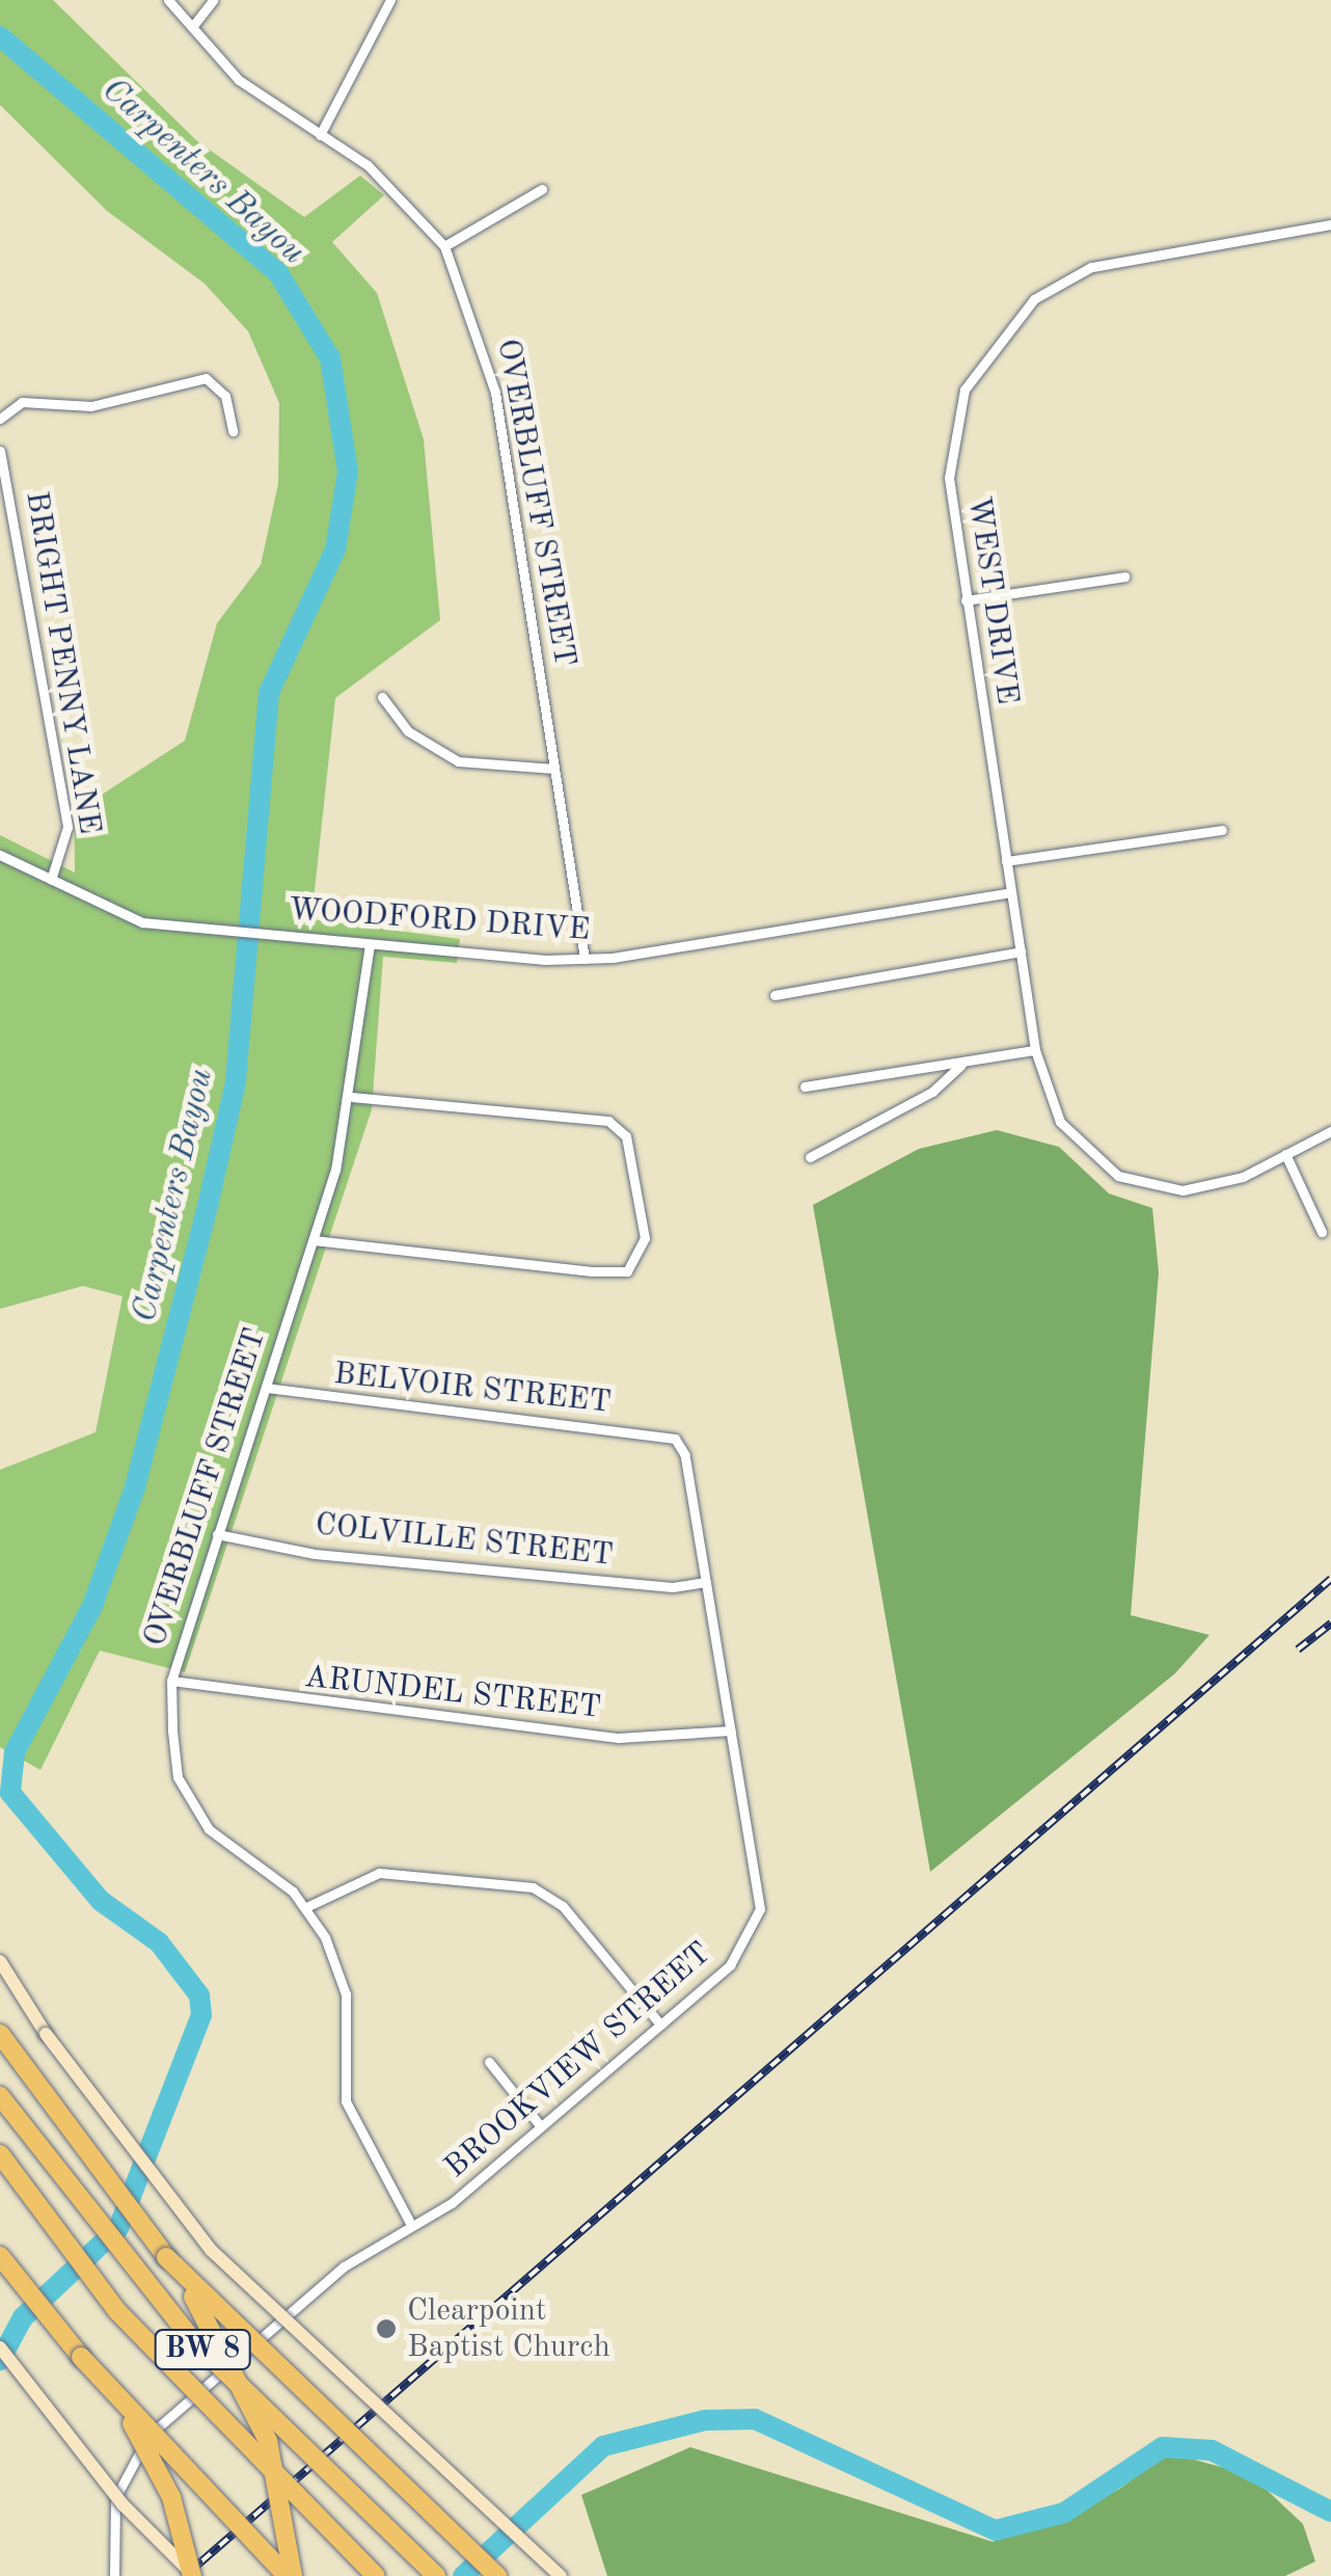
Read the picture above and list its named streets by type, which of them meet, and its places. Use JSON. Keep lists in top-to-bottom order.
{
  "streets": {
    "highway": ["BW 8"],
    "street": [
      "OVERBLUFF STREET",
      "WEST DRIVE",
      "BRIGHT PENNY LANE",
      "WOODFORD DRIVE",
      "BELVOIR STREET",
      "COLVILLE STREET",
      "ARUNDEL STREET",
      "BROOKVIEW STREET"
    ]
  },
  "crossings": [
    ["OVERBLUFF STREET", "WOODFORD DRIVE"],
    ["OVERBLUFF STREET", "BELVOIR STREET"],
    ["OVERBLUFF STREET", "COLVILLE STREET"],
    ["OVERBLUFF STREET", "ARUNDEL STREET"],
    ["OVERBLUFF STREET", "BROOKVIEW STREET"],
    ["WEST DRIVE", "WOODFORD DRIVE"],
    ["BRIGHT PENNY LANE", "WOODFORD DRIVE"],
    ["BELVOIR STREET", "BROOKVIEW STREET"],
    ["COLVILLE STREET", "BROOKVIEW STREET"],
    ["ARUNDEL STREET", "BROOKVIEW STREET"]
  ],
  "water": ["Carpenters Bayou"],
  "places": ["Clearpoint Baptist Church"]
}
